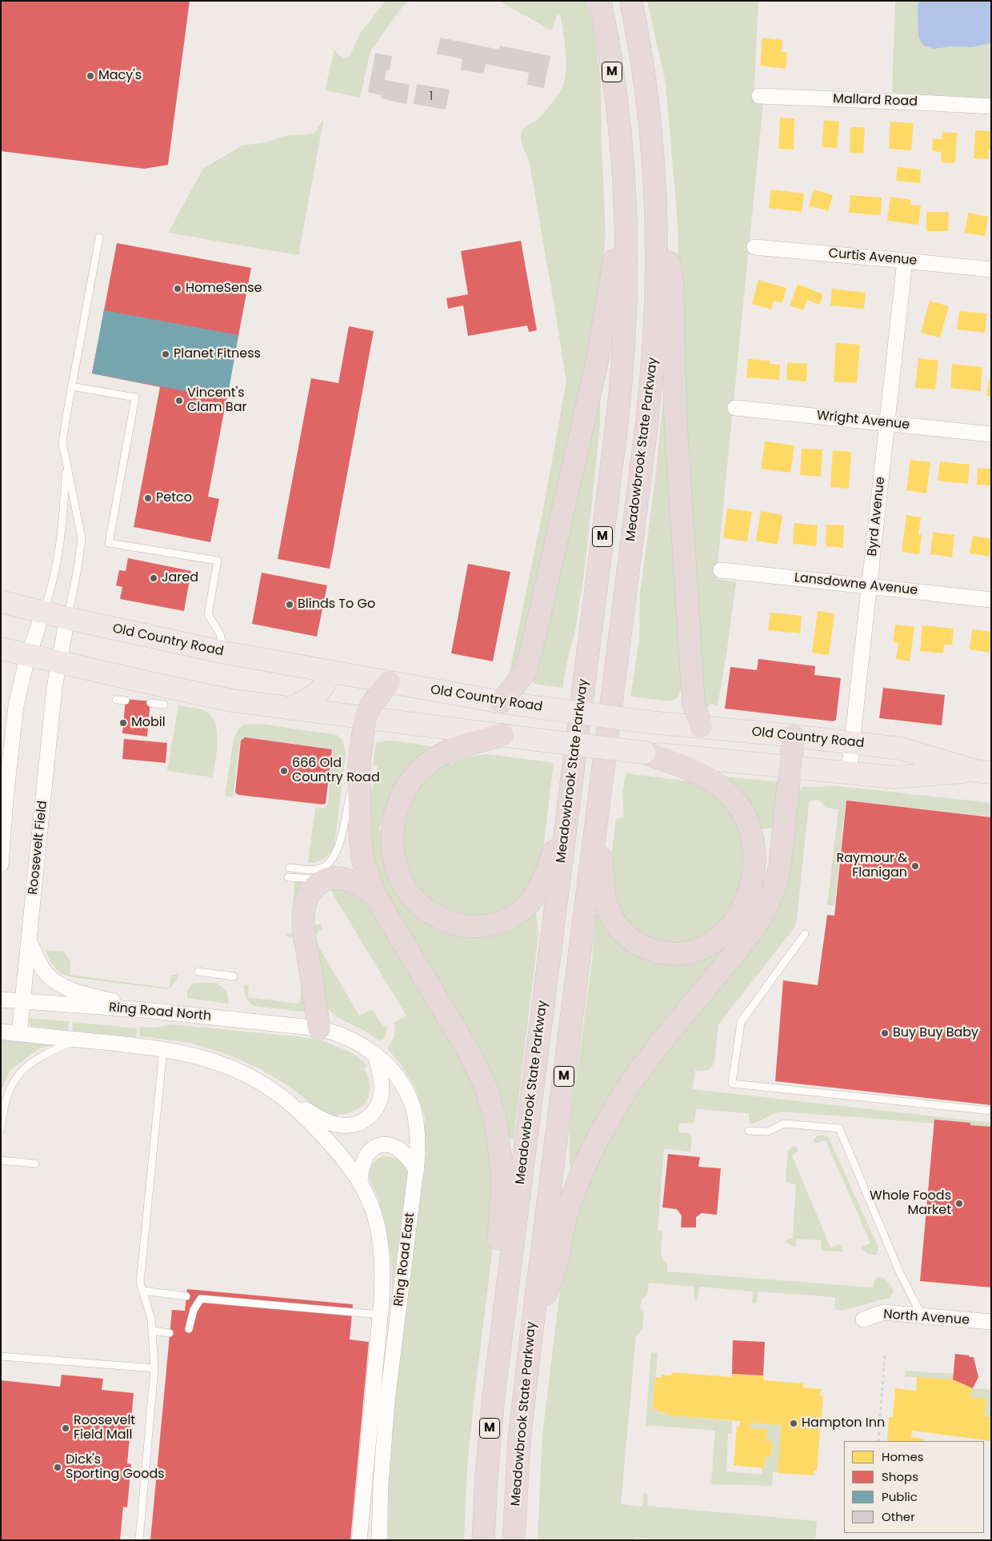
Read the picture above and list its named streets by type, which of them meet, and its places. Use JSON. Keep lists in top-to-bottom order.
{
  "streets": {
    "highway": ["M", "Meadowbrook State Parkway"],
    "main road": ["Old Country Road"],
    "street": [
      "Mallard Road",
      "Curtis Avenue",
      "Wright Avenue",
      "Byrd Avenue",
      "Lansdowne Avenue",
      "Roosevelt Field",
      "Ring Road North",
      "Ring Road East",
      "North Avenue"
    ]
  },
  "crossings": [
    ["Curtis Avenue", "Byrd Avenue"],
    ["Wright Avenue", "Byrd Avenue"],
    ["Byrd Avenue", "Lansdowne Avenue"],
    ["Byrd Avenue", "Old Country Road"],
    ["Old Country Road", "Roosevelt Field"],
    ["Roosevelt Field", "Ring Road North"],
    ["Ring Road North", "Ring Road East"]
  ],
  "places": [
    "Macy's",
    "HomeSense",
    "Planet Fitness",
    "Vincent's Clam Bar",
    "Petco",
    "Jared",
    "Blinds To Go",
    "Mobil",
    "666 Old Country Road",
    "Raymour & Flanigan",
    "Buy Buy Baby",
    "Whole Foods Market",
    "Hampton Inn",
    "Roosevelt Field Mall",
    "Dick's Sporting Goods"
  ],
  "house_numbers": ["1"],
  "legend": [
    "Homes",
    "Shops",
    "Public",
    "Other"
  ]
}
